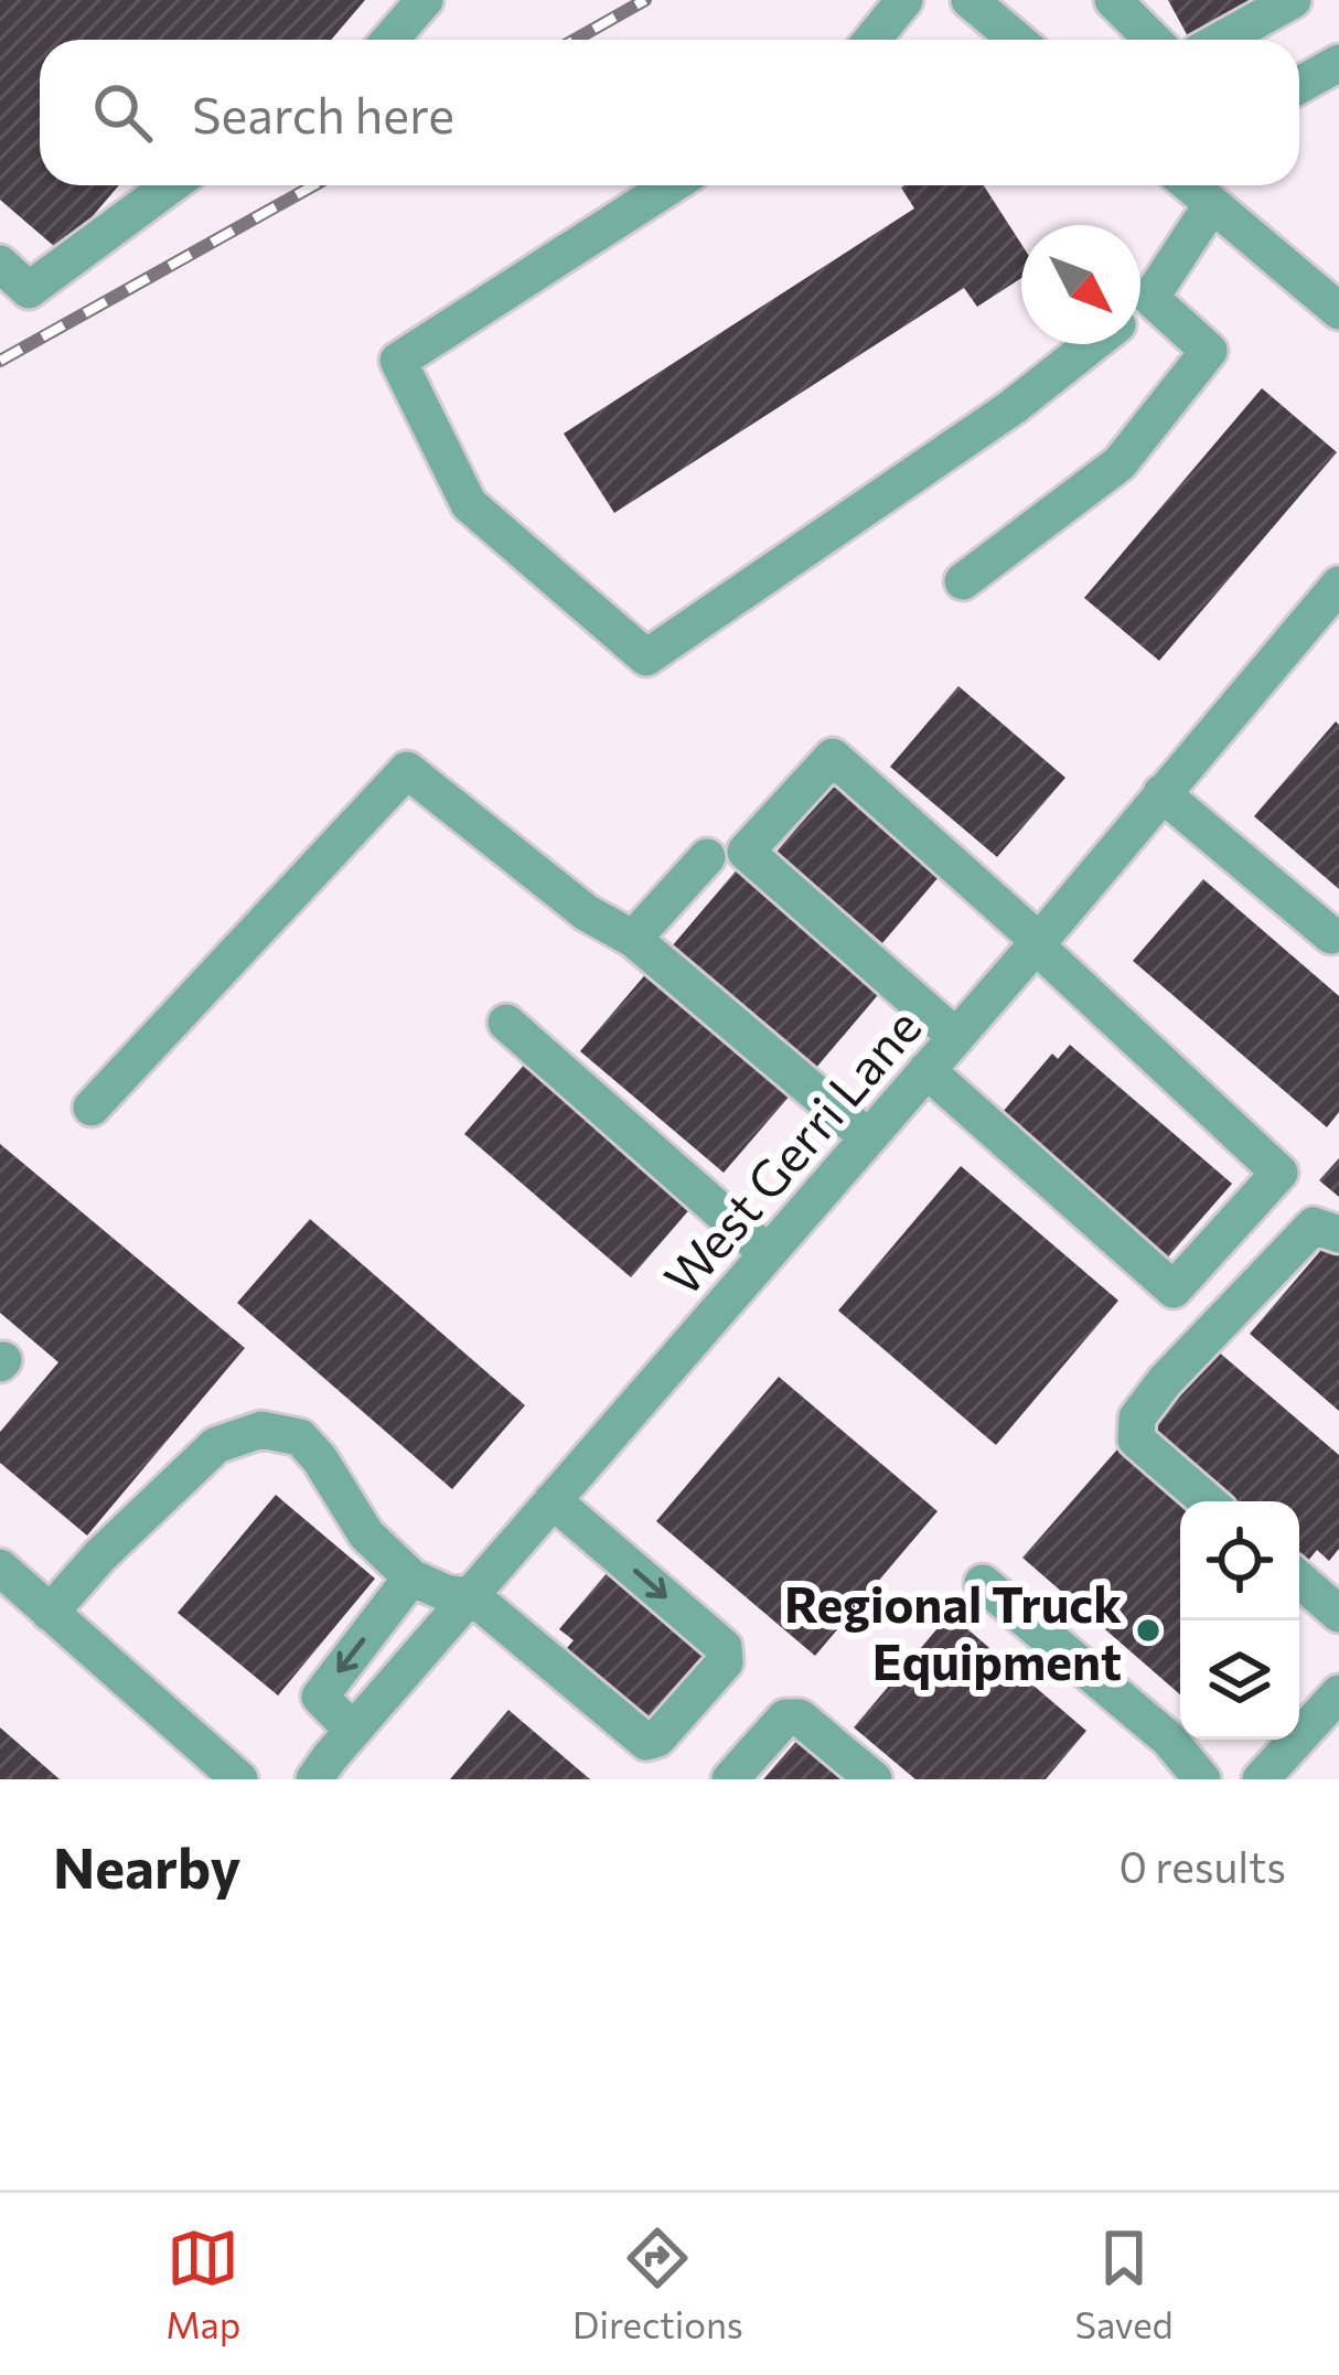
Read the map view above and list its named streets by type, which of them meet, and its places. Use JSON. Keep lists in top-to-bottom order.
{
  "streets": {
    "street": ["West Gerri Lane"]
  },
  "places": ["Regional Truck Equipment"],
  "north": "bottom right",
  "page": {
    "search": "Search here",
    "heading": ["Nearby", "0 results"],
    "nav": ["Map", "Directions", "Saved"]
  }
}
